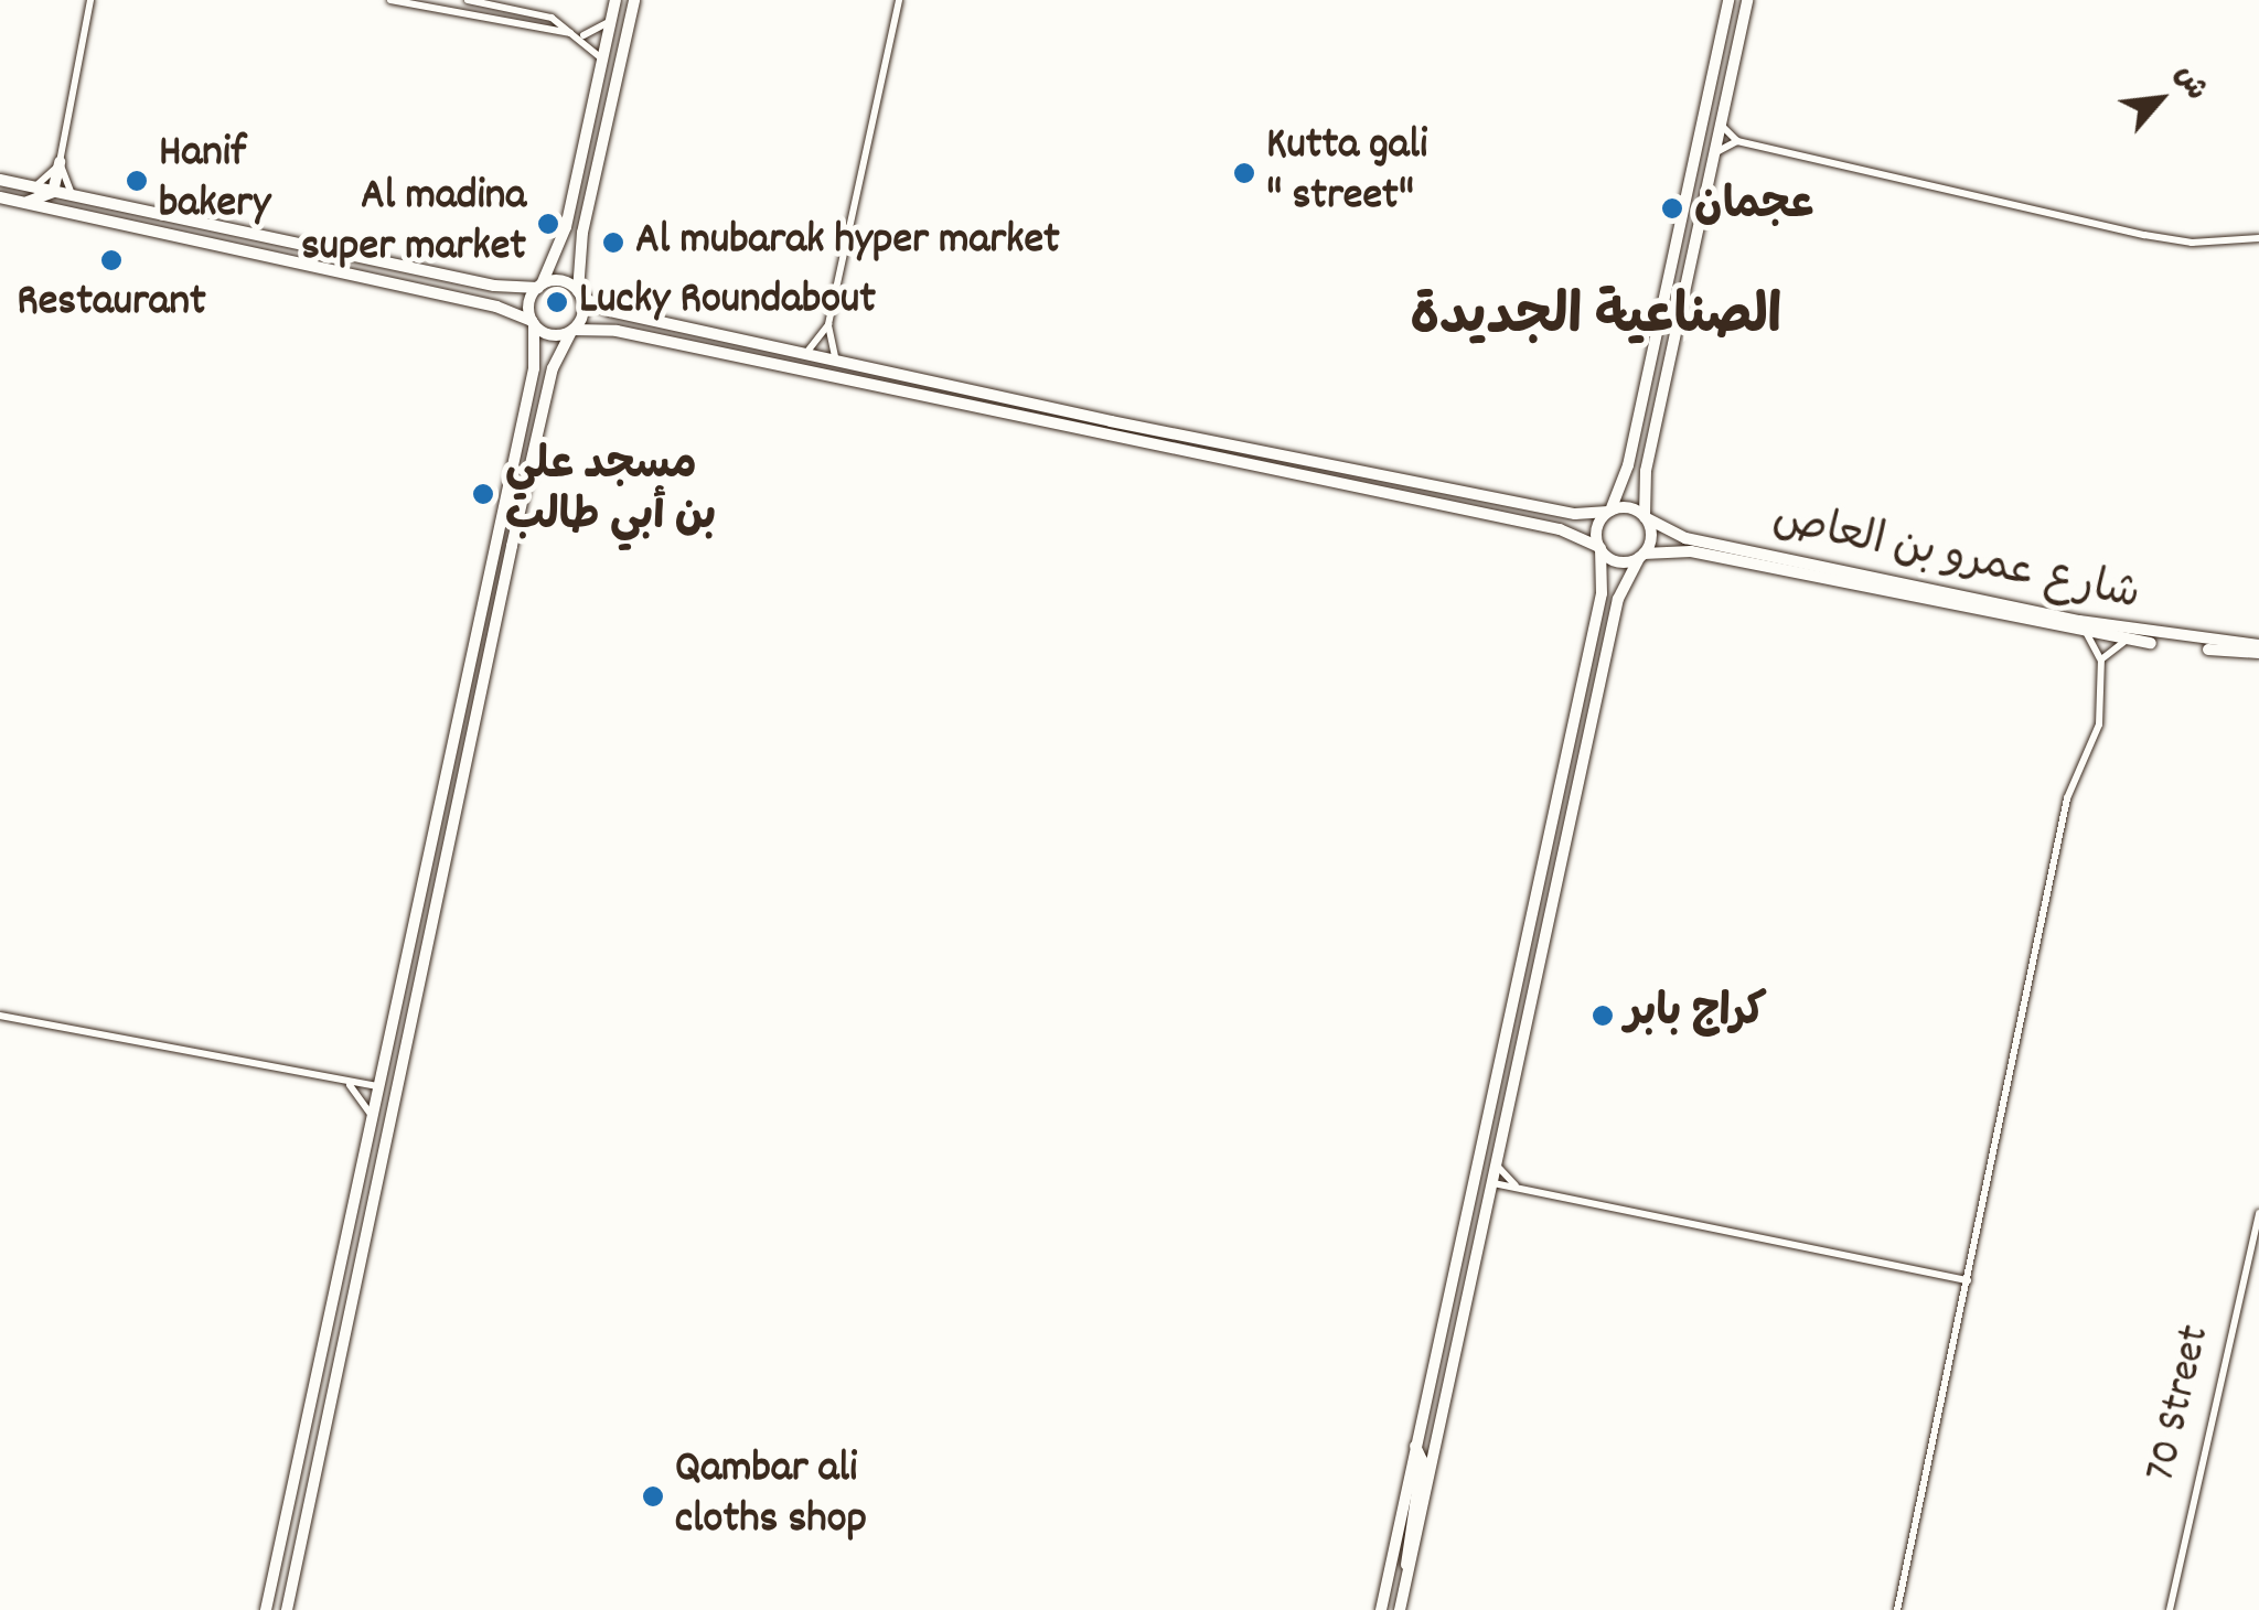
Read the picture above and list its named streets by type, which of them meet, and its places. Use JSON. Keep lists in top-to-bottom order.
{
  "streets": {
    "main road": ["شارع عمرو بن العاص"],
    "street": ["70 Street"]
  },
  "districts": ["الصناعية الجديدة"],
  "places": [
    "Kutta gali \" street\"",
    "Hanif bakery",
    "عجمان",
    "Al madina super market",
    "Al mubarak hyper market",
    "Restaurant",
    "Lucky Roundabout",
    "مسجد علي بن أبي طالب",
    "كراج بابر",
    "Qambar ali cloths shop"
  ],
  "north": "top right"
}
